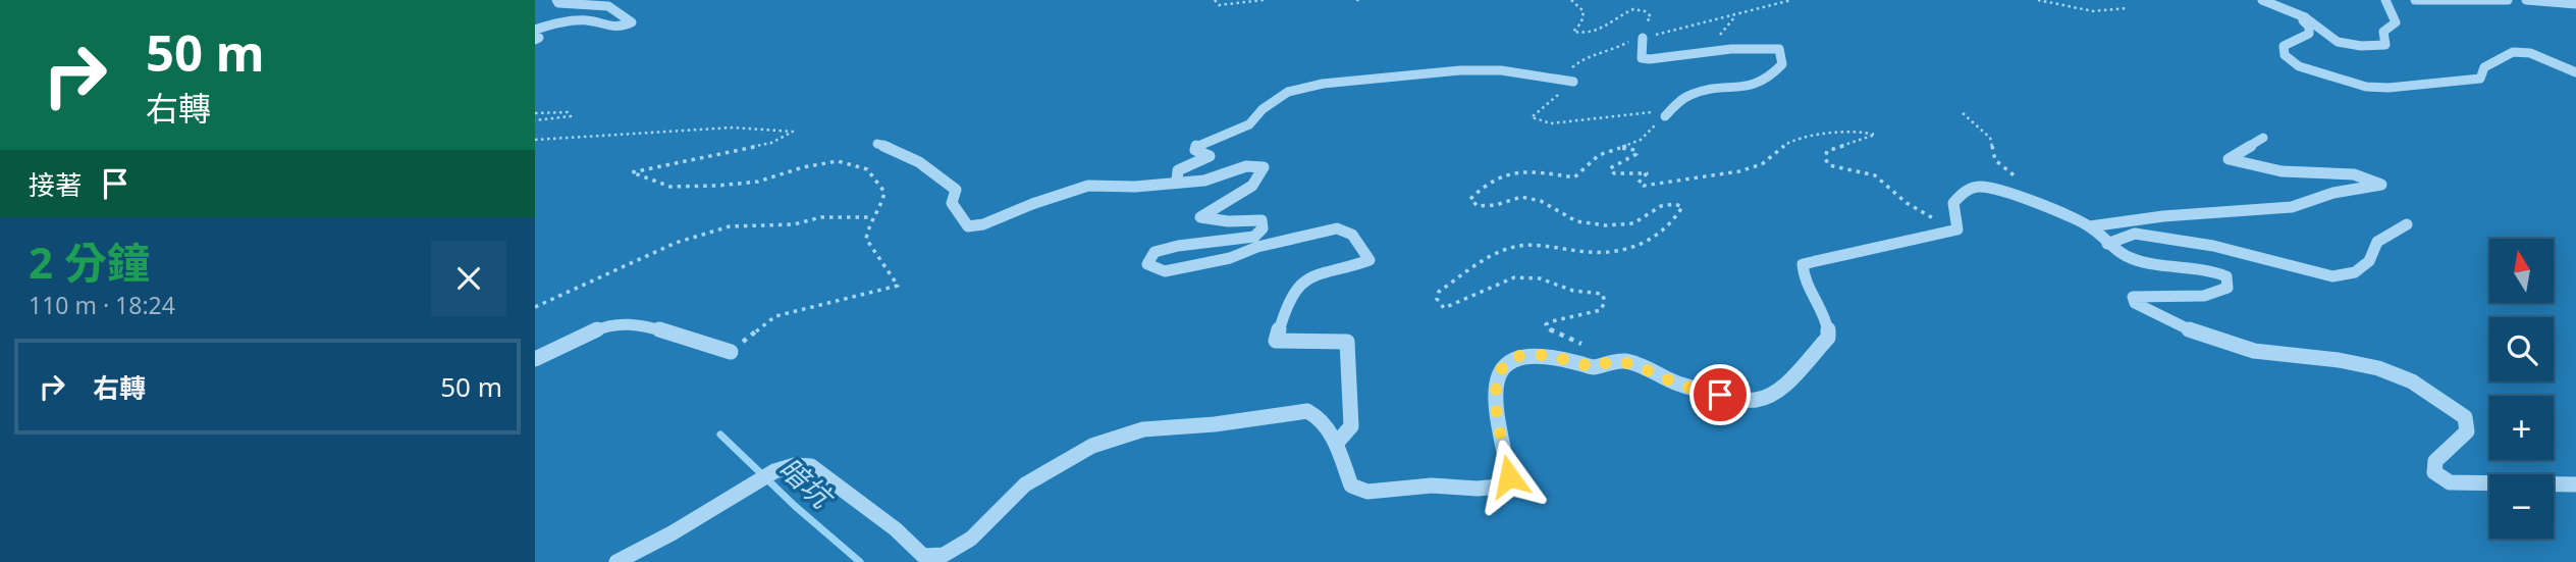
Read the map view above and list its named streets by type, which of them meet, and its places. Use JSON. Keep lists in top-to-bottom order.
{
  "water": ["暗坑"],
  "north": "top",
  "page": {
    "turn": ["50 m", "右轉"],
    "then": "接著",
    "heading": ["2 分鐘", "110 m · 18:24"],
    "map_buttons": ["+", "−"],
    "list": [
      {
        "name": "右轉",
        "value": "50 m"
      }
    ]
  }
}
